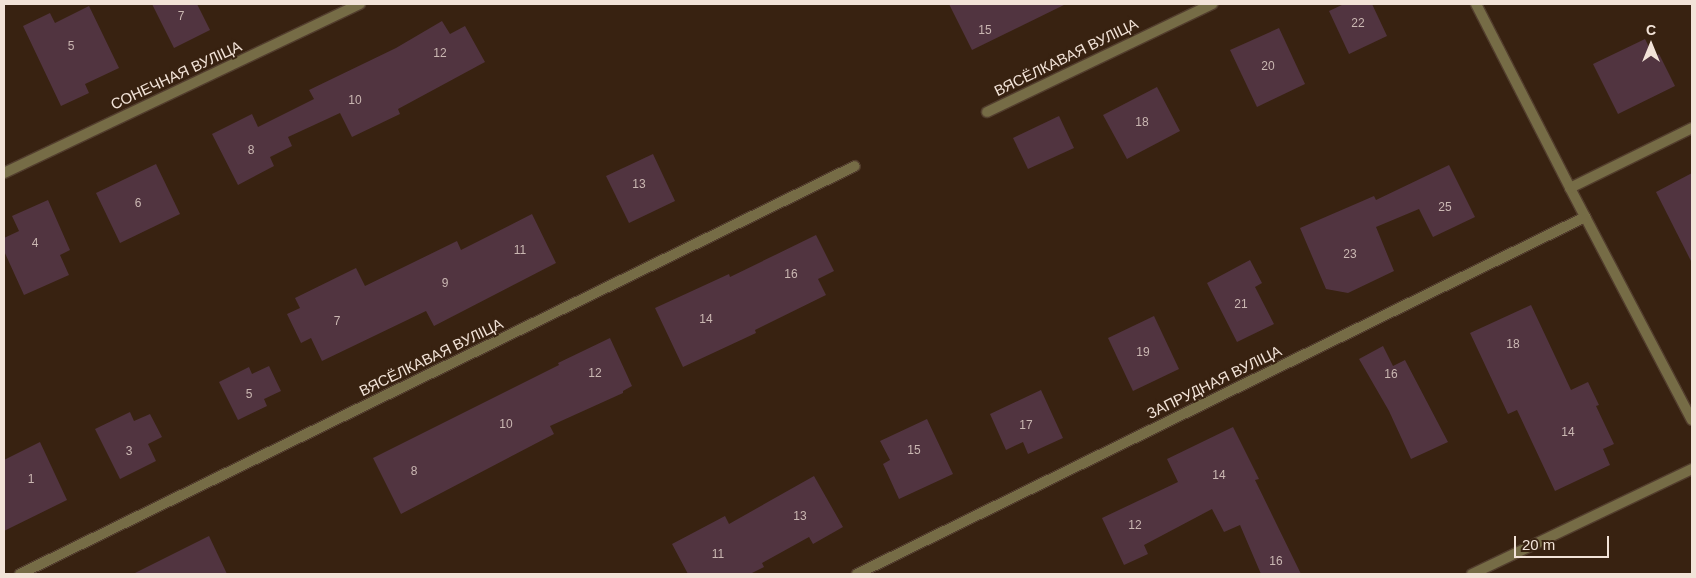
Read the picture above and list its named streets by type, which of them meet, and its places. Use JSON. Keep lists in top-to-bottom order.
{
  "streets": {
    "street": ["ВЯСЁЛКАВАЯ ВУЛІЦА", "СОНЕЧНАЯ ВУЛІЦА", "ЗАПРУДНАЯ ВУЛІЦА"]
  },
  "house_numbers": [
    "7",
    "22",
    "15",
    "5",
    "12",
    "20",
    "10",
    "18",
    "8",
    "13",
    "6",
    "25",
    "4",
    "11",
    "23",
    "16",
    "9",
    "21",
    "14",
    "7",
    "18",
    "19",
    "12",
    "16",
    "5",
    "10",
    "17",
    "14",
    "15",
    "3",
    "8",
    "14",
    "1",
    "13",
    "12",
    "11",
    "16"
  ],
  "scale_bar": "20 m",
  "north": "top"
}
